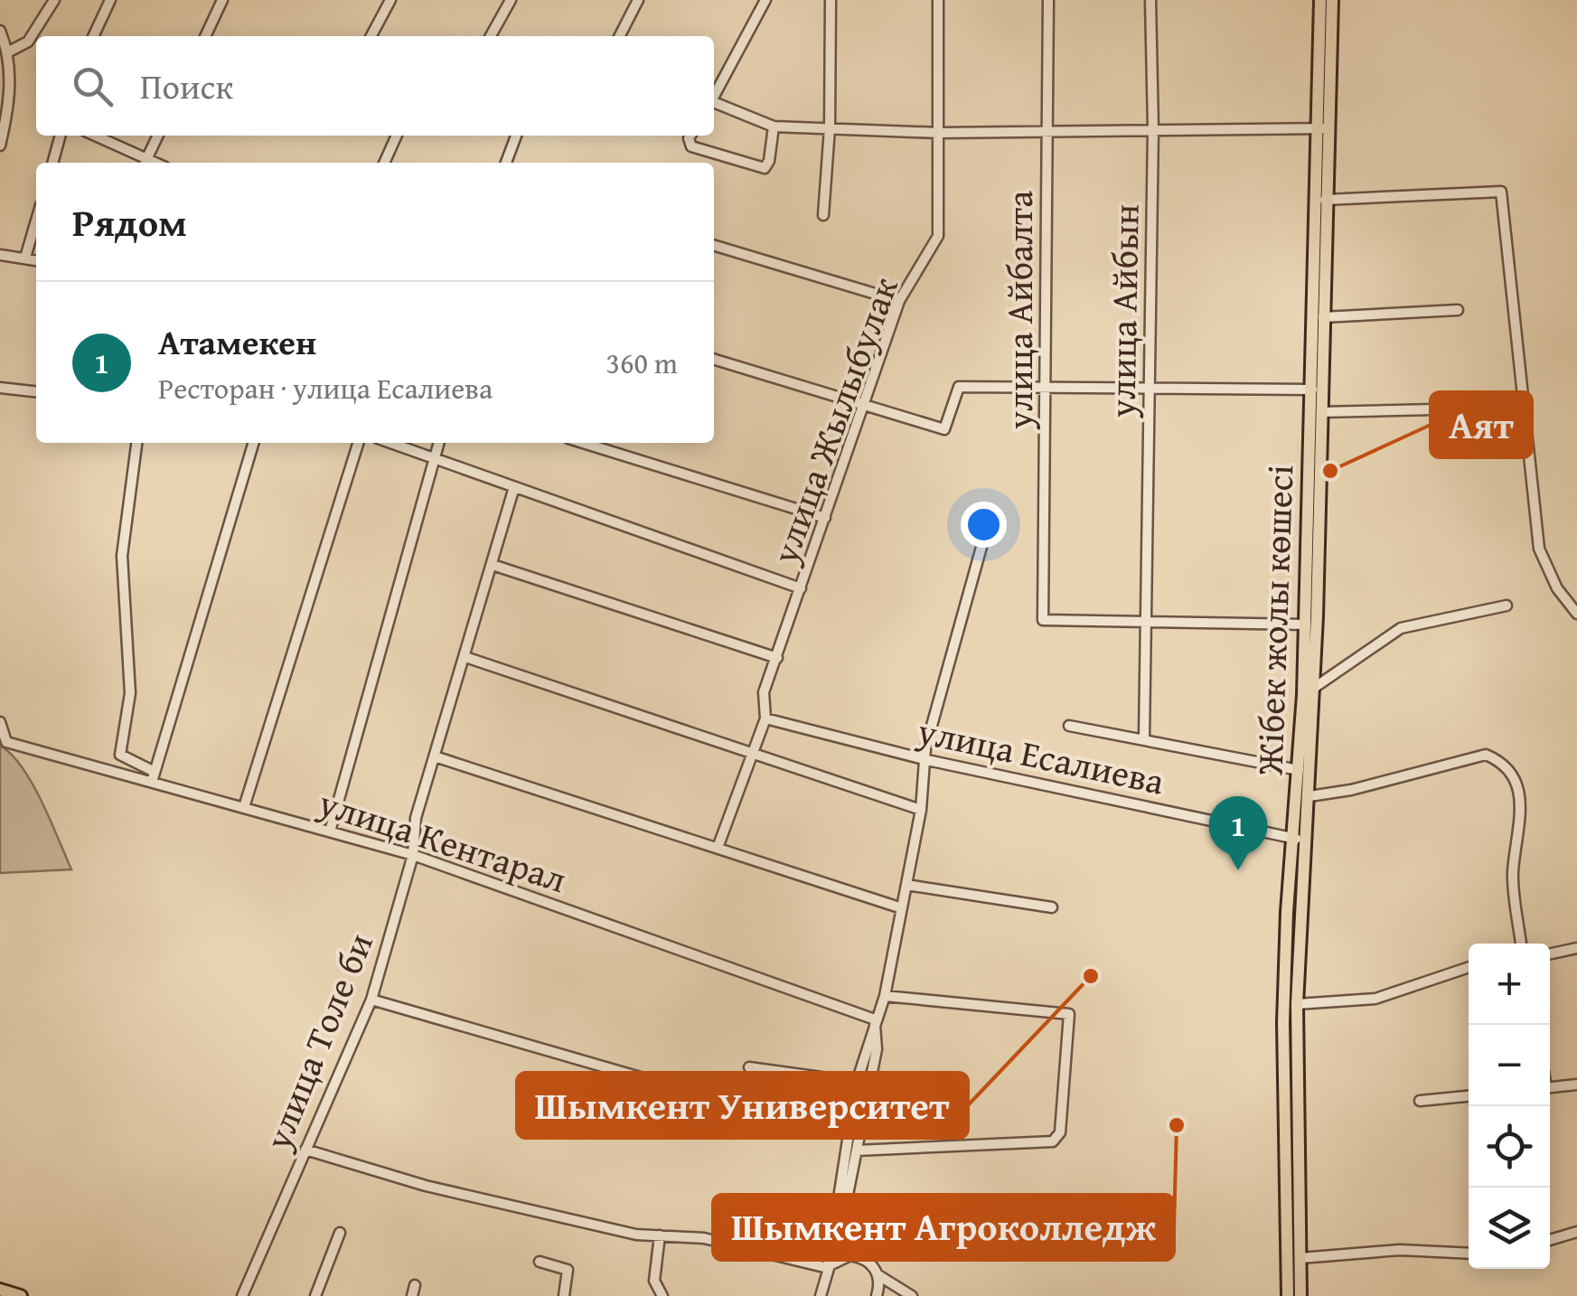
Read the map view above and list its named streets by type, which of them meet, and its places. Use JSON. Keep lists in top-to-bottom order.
{
  "streets": {
    "main road": ["Жібек жолы көшесі"],
    "street": [
      "улица Айбалта",
      "улица Айбын",
      "улица Жылыбулак",
      "улица Есалиева",
      "улица Кентарал",
      "улица Толе би"
    ]
  },
  "crossings": [
    ["улица Айбалта", "улица Айбын"],
    ["улица Жылыбулак", "улица Есалиева"],
    ["Жібек жолы көшесі", "улица Есалиева"],
    ["улица Кентарал", "улица Толе би"]
  ],
  "places": ["Аят", "Шымкент Университет", "Шымкент Агроколледж"],
  "page": {
    "search": "Поиск",
    "heading": "Рядом",
    "list": [
      {
        "mark": "1",
        "name": "Атамекен",
        "note": "Ресторан · улица Есалиева",
        "value": "360 m"
      }
    ],
    "pins": "1",
    "map_buttons": ["+", "−"]
  }
}
